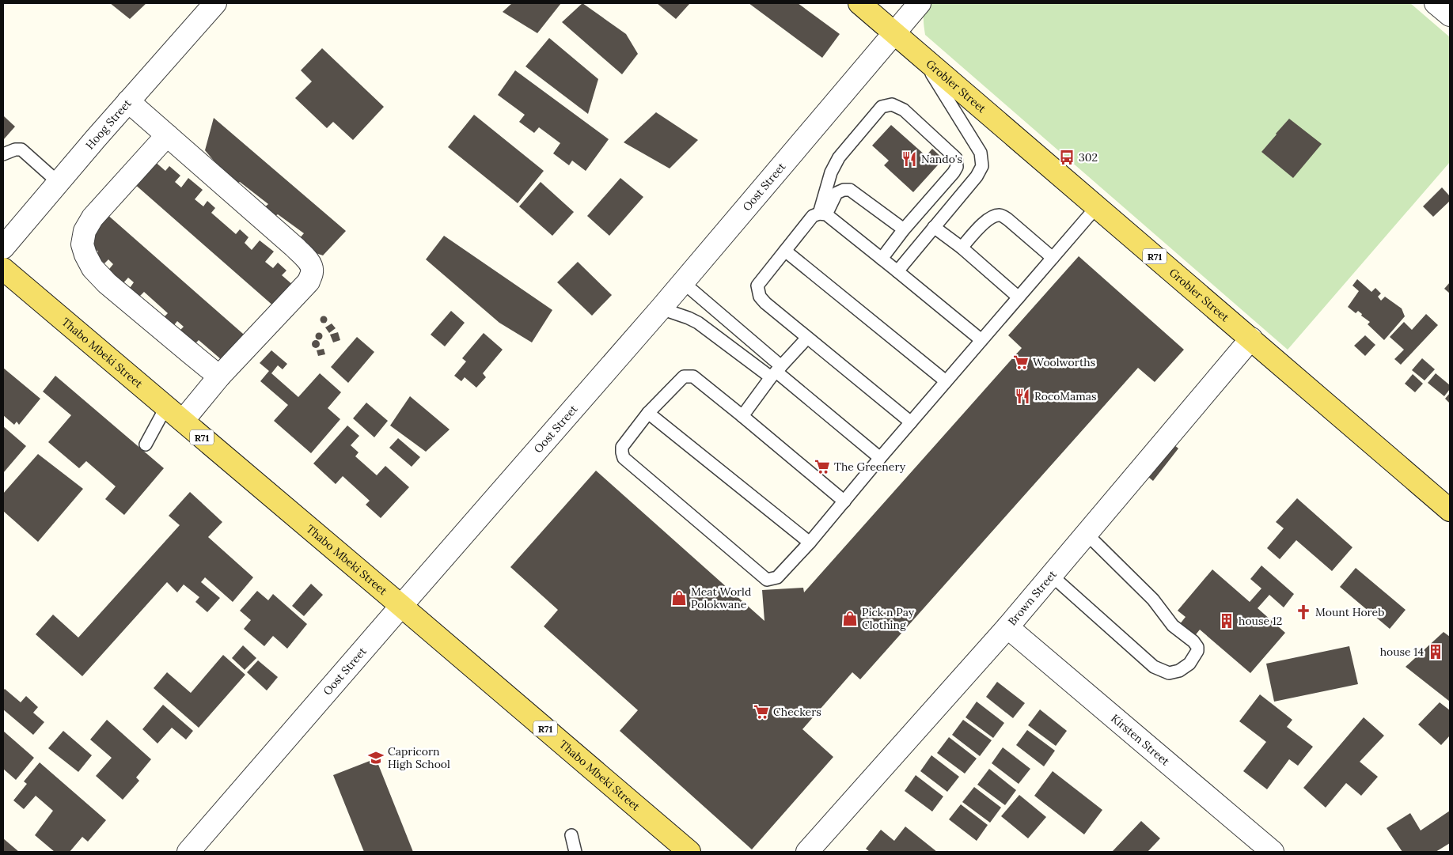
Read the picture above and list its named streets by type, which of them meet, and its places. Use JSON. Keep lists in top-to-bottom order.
{
  "streets": {
    "main road": ["Grobler Street", "R71", "Thabo Mbeki Street"],
    "street": [
      "Hoog Street",
      "Oost Street",
      "Brown Street",
      "Kirsten Street"
    ]
  },
  "crossings": [
    ["Grobler Street", "Oost Street"],
    ["Grobler Street", "Brown Street"],
    ["Oost Street", "Thabo Mbeki Street"],
    ["Brown Street", "Kirsten Street"]
  ],
  "places": {
    "bus stop": ["302"],
    "restaurant": ["Nando's", "RocoMamas"],
    "supermarket": ["Woolworths", "The Greenery", "Checkers"],
    "shop": ["Meat World Polokwane", "Pick n Pay Clothing"],
    "church": ["Mount Horeb"],
    "building": ["house 12", "house 14"],
    "school or university": ["Capricorn High School"]
  }
}
